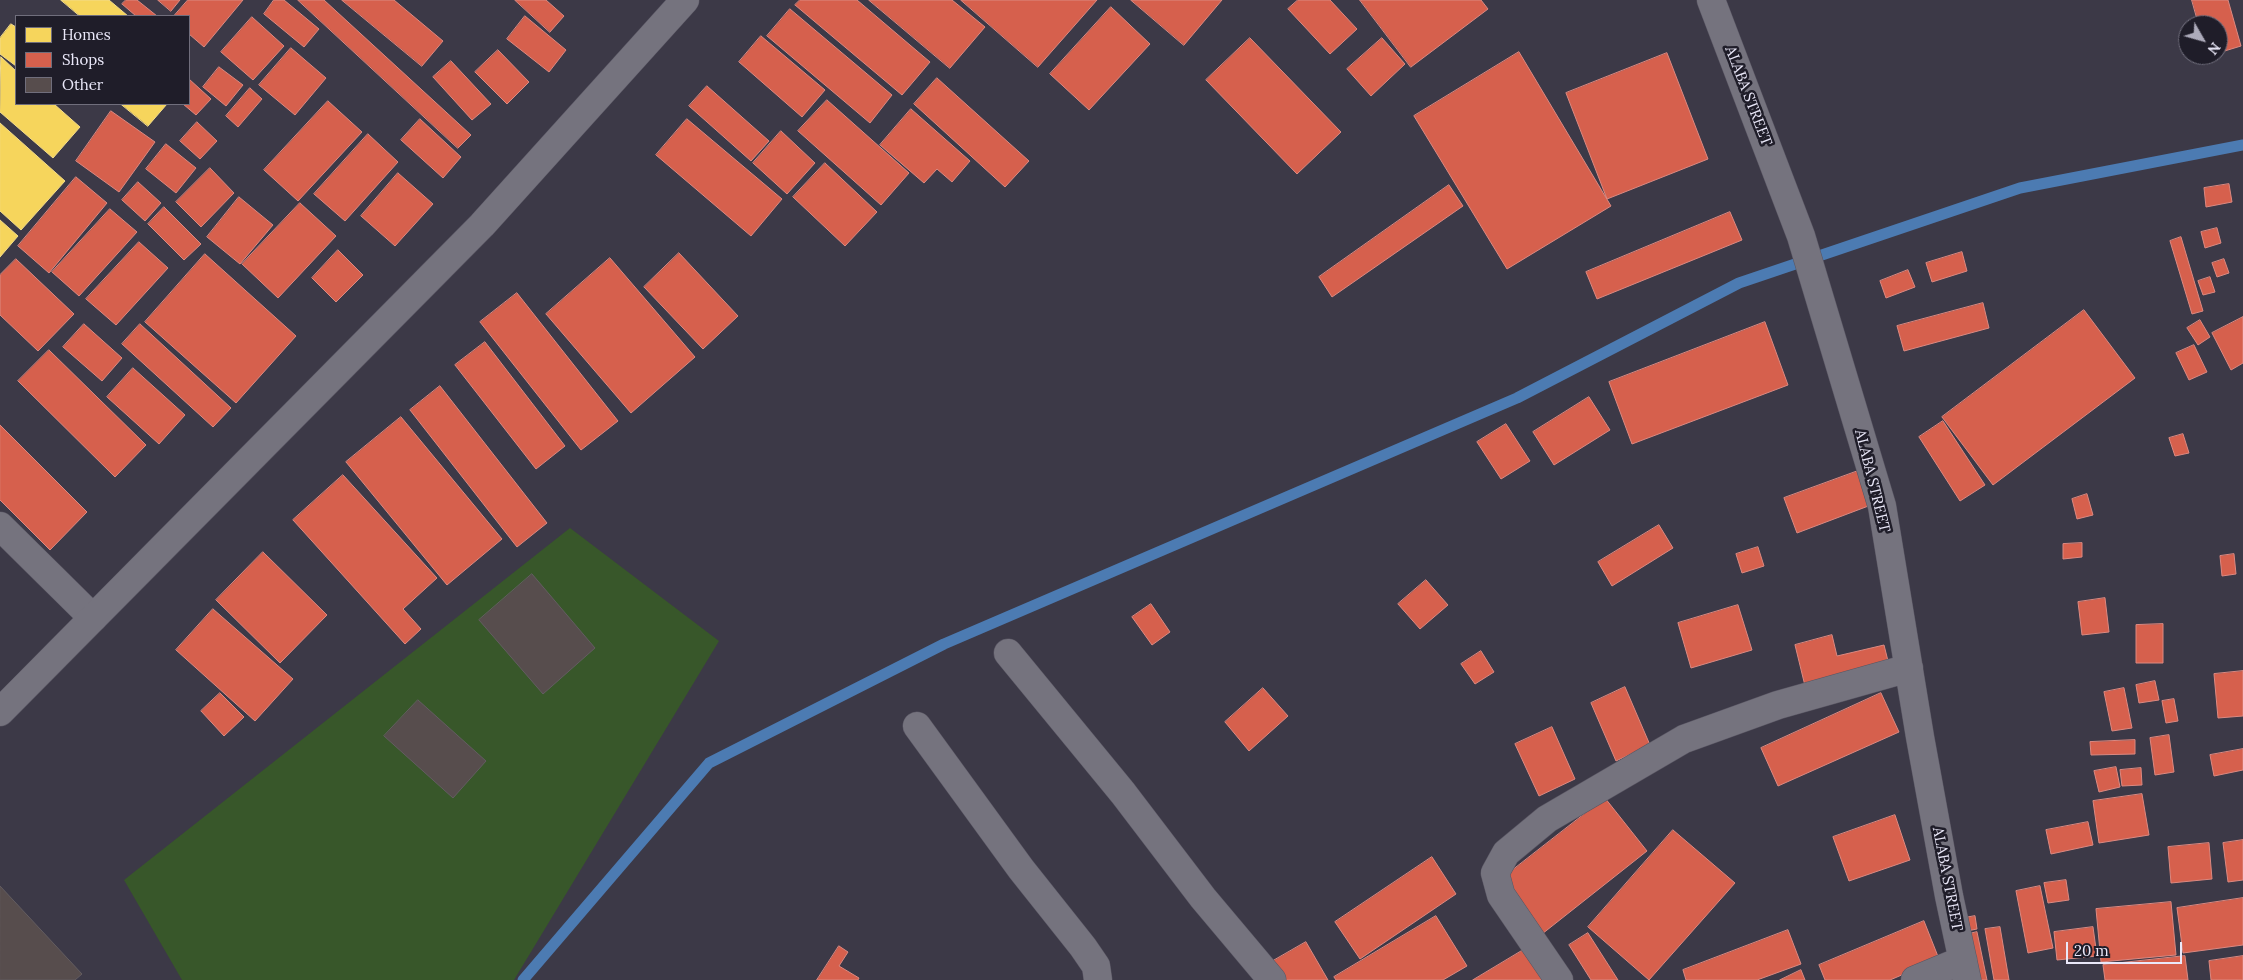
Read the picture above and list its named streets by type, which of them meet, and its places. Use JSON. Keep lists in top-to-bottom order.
{
  "streets": {
    "street": ["ALABA STREET"]
  },
  "legend": ["Homes", "Shops", "Other"],
  "scale_bar": "20 m",
  "north": "bottom right"
}
